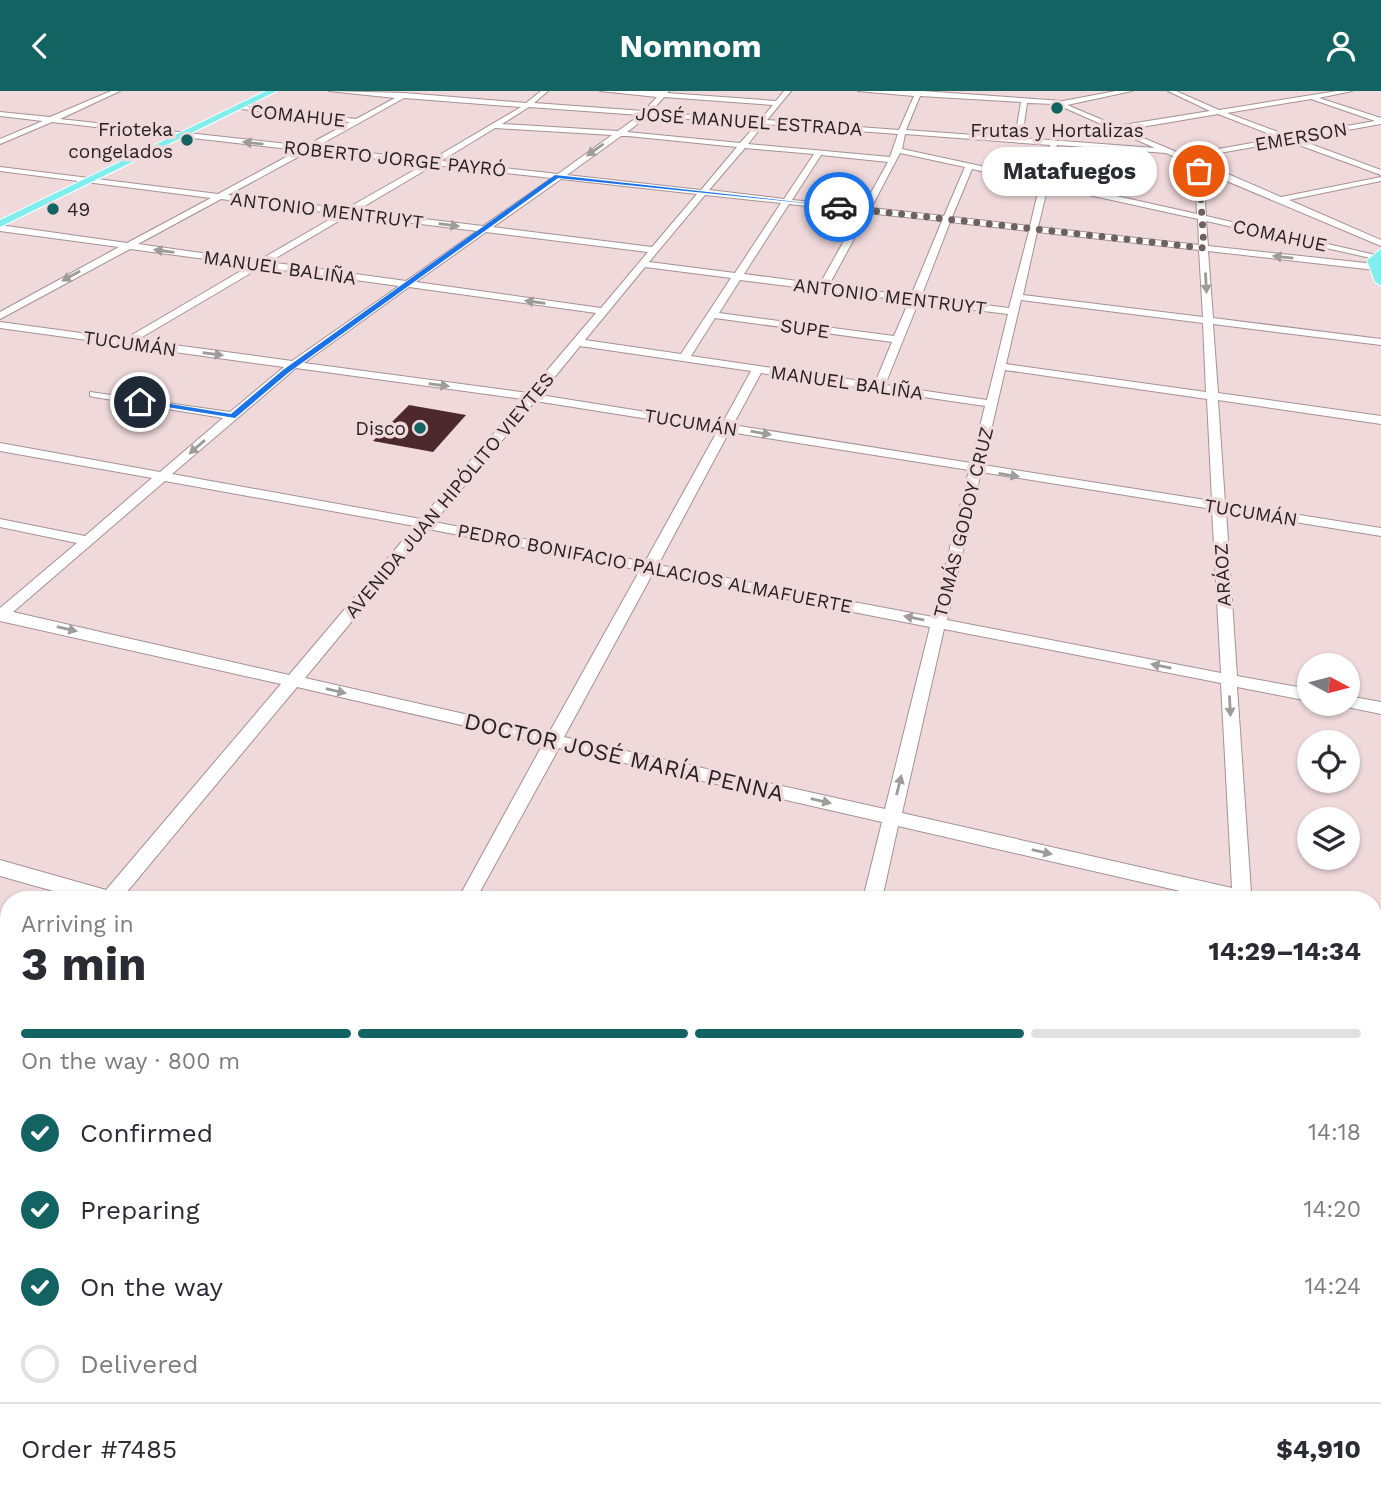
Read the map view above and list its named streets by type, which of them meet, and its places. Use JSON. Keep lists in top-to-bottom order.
{
  "streets": {
    "street": [
      "COMAHUE",
      "JOSÉ MANUEL ESTRADA",
      "EMERSON",
      "ROBERTO JORGE PAYRÓ",
      "ANTONIO MENTRUYT",
      "MANUEL BALIÑA",
      "SUPE",
      "TUCUMÁN",
      "AVENIDA JUAN HIPÓLITO VIEYTES",
      "TOMÁS GODOY CRUZ",
      "PEDRO BONIFACIO PALACIOS ALMAFUERTE",
      "ARÁOZ",
      "DOCTOR JOSÉ MARÍA PENNA"
    ]
  },
  "crossings": [
    ["COMAHUE", "ROBERTO JORGE PAYRÓ"],
    ["COMAHUE", "TOMÁS GODOY CRUZ"],
    ["COMAHUE", "ARÁOZ"],
    ["JOSÉ MANUEL ESTRADA", "AVENIDA JUAN HIPÓLITO VIEYTES"],
    ["JOSÉ MANUEL ESTRADA", "TOMÁS GODOY CRUZ"],
    ["ROBERTO JORGE PAYRÓ", "AVENIDA JUAN HIPÓLITO VIEYTES"],
    ["ROBERTO JORGE PAYRÓ", "TOMÁS GODOY CRUZ"],
    ["ROBERTO JORGE PAYRÓ", "ARÁOZ"],
    ["ANTONIO MENTRUYT", "AVENIDA JUAN HIPÓLITO VIEYTES"],
    ["ANTONIO MENTRUYT", "TOMÁS GODOY CRUZ"],
    ["ANTONIO MENTRUYT", "ARÁOZ"],
    ["MANUEL BALIÑA", "AVENIDA JUAN HIPÓLITO VIEYTES"],
    ["MANUEL BALIÑA", "TOMÁS GODOY CRUZ"],
    ["TUCUMÁN", "AVENIDA JUAN HIPÓLITO VIEYTES"],
    ["TUCUMÁN", "TOMÁS GODOY CRUZ"],
    ["TUCUMÁN", "ARÁOZ"],
    ["AVENIDA JUAN HIPÓLITO VIEYTES", "PEDRO BONIFACIO PALACIOS ALMAFUERTE"],
    ["AVENIDA JUAN HIPÓLITO VIEYTES", "DOCTOR JOSÉ MARÍA PENNA"],
    ["TOMÁS GODOY CRUZ", "PEDRO BONIFACIO PALACIOS ALMAFUERTE"],
    ["TOMÁS GODOY CRUZ", "DOCTOR JOSÉ MARÍA PENNA"],
    ["PEDRO BONIFACIO PALACIOS ALMAFUERTE", "ARÁOZ"]
  ],
  "one_way": ["PEDRO BONIFACIO PALACIOS ALMAFUERTE", "ARÁOZ", "DOCTOR JOSÉ MARÍA PENNA"],
  "places": [
    "Frutas y Hortalizas",
    "Frioteka congelados",
    "Matafuegos",
    "49",
    "Disco"
  ],
  "north": "right",
  "page": {
    "header": "Nomnom",
    "bubble": "Matafuegos",
    "heading": ["3 min", "Arriving in", "14:29–14:34"],
    "panel": ["Order #7485", "$4,910"],
    "bar": "On the way · 800 m",
    "list": [
      ["Confirmed", "14:18"],
      ["Preparing", "14:20"],
      ["On the way", "14:24"],
      "Delivered"
    ]
  }
}
